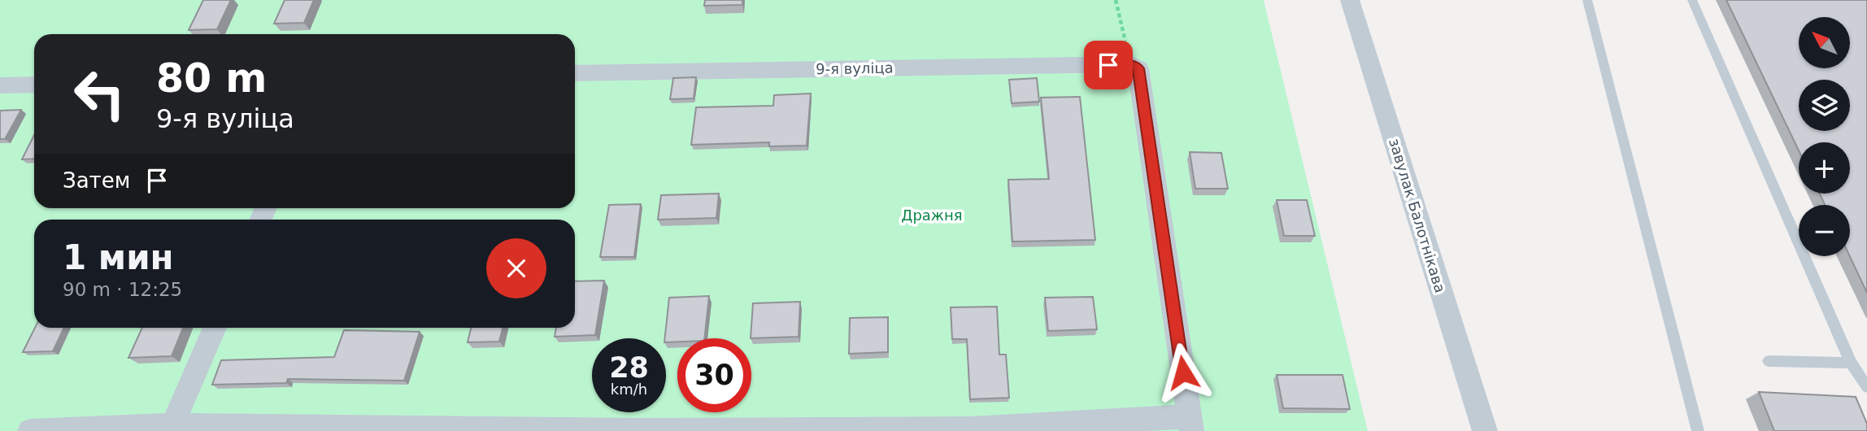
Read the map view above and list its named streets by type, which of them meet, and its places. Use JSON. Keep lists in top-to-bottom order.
{
  "streets": {
    "street": ["9-я вуліца", "завулак Балотнікава"]
  },
  "parks": ["Дражня"],
  "north": "top left",
  "page": {
    "map_buttons": ["+", "−"],
    "turn": ["80 m", "9-я вуліца"],
    "then": "Затем",
    "heading": ["1 мин", "90 m · 12:25"],
    "speed": "28 km/h",
    "limit": "30"
  }
}
